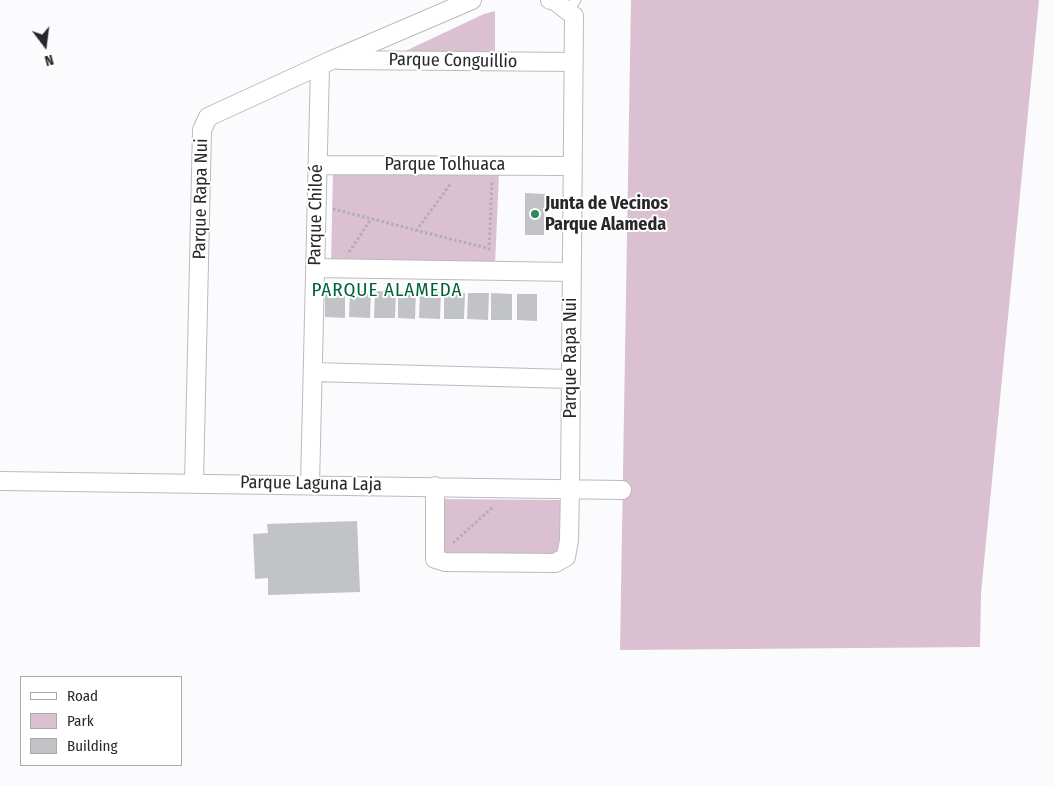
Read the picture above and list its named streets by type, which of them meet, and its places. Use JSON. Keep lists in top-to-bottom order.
{
  "streets": {
    "street": [
      "Parque Conguillio",
      "Parque Tolhuaca",
      "Parque Rapa Nui",
      "Parque Chiloé",
      "Parque Laguna Laja"
    ]
  },
  "crossings": [
    ["Parque Conguillio", "Parque Rapa Nui"],
    ["Parque Conguillio", "Parque Chiloé"],
    ["Parque Tolhuaca", "Parque Rapa Nui"],
    ["Parque Tolhuaca", "Parque Chiloé"],
    ["Parque Rapa Nui", "Parque Chiloé"],
    ["Parque Rapa Nui", "Parque Laguna Laja"],
    ["Parque Chiloé", "Parque Laguna Laja"]
  ],
  "districts": ["PARQUE ALAMEDA"],
  "places": ["Junta de Vecinos Parque Alameda"],
  "legend": ["Road", "Park", "Building"],
  "north": "bottom"
}
